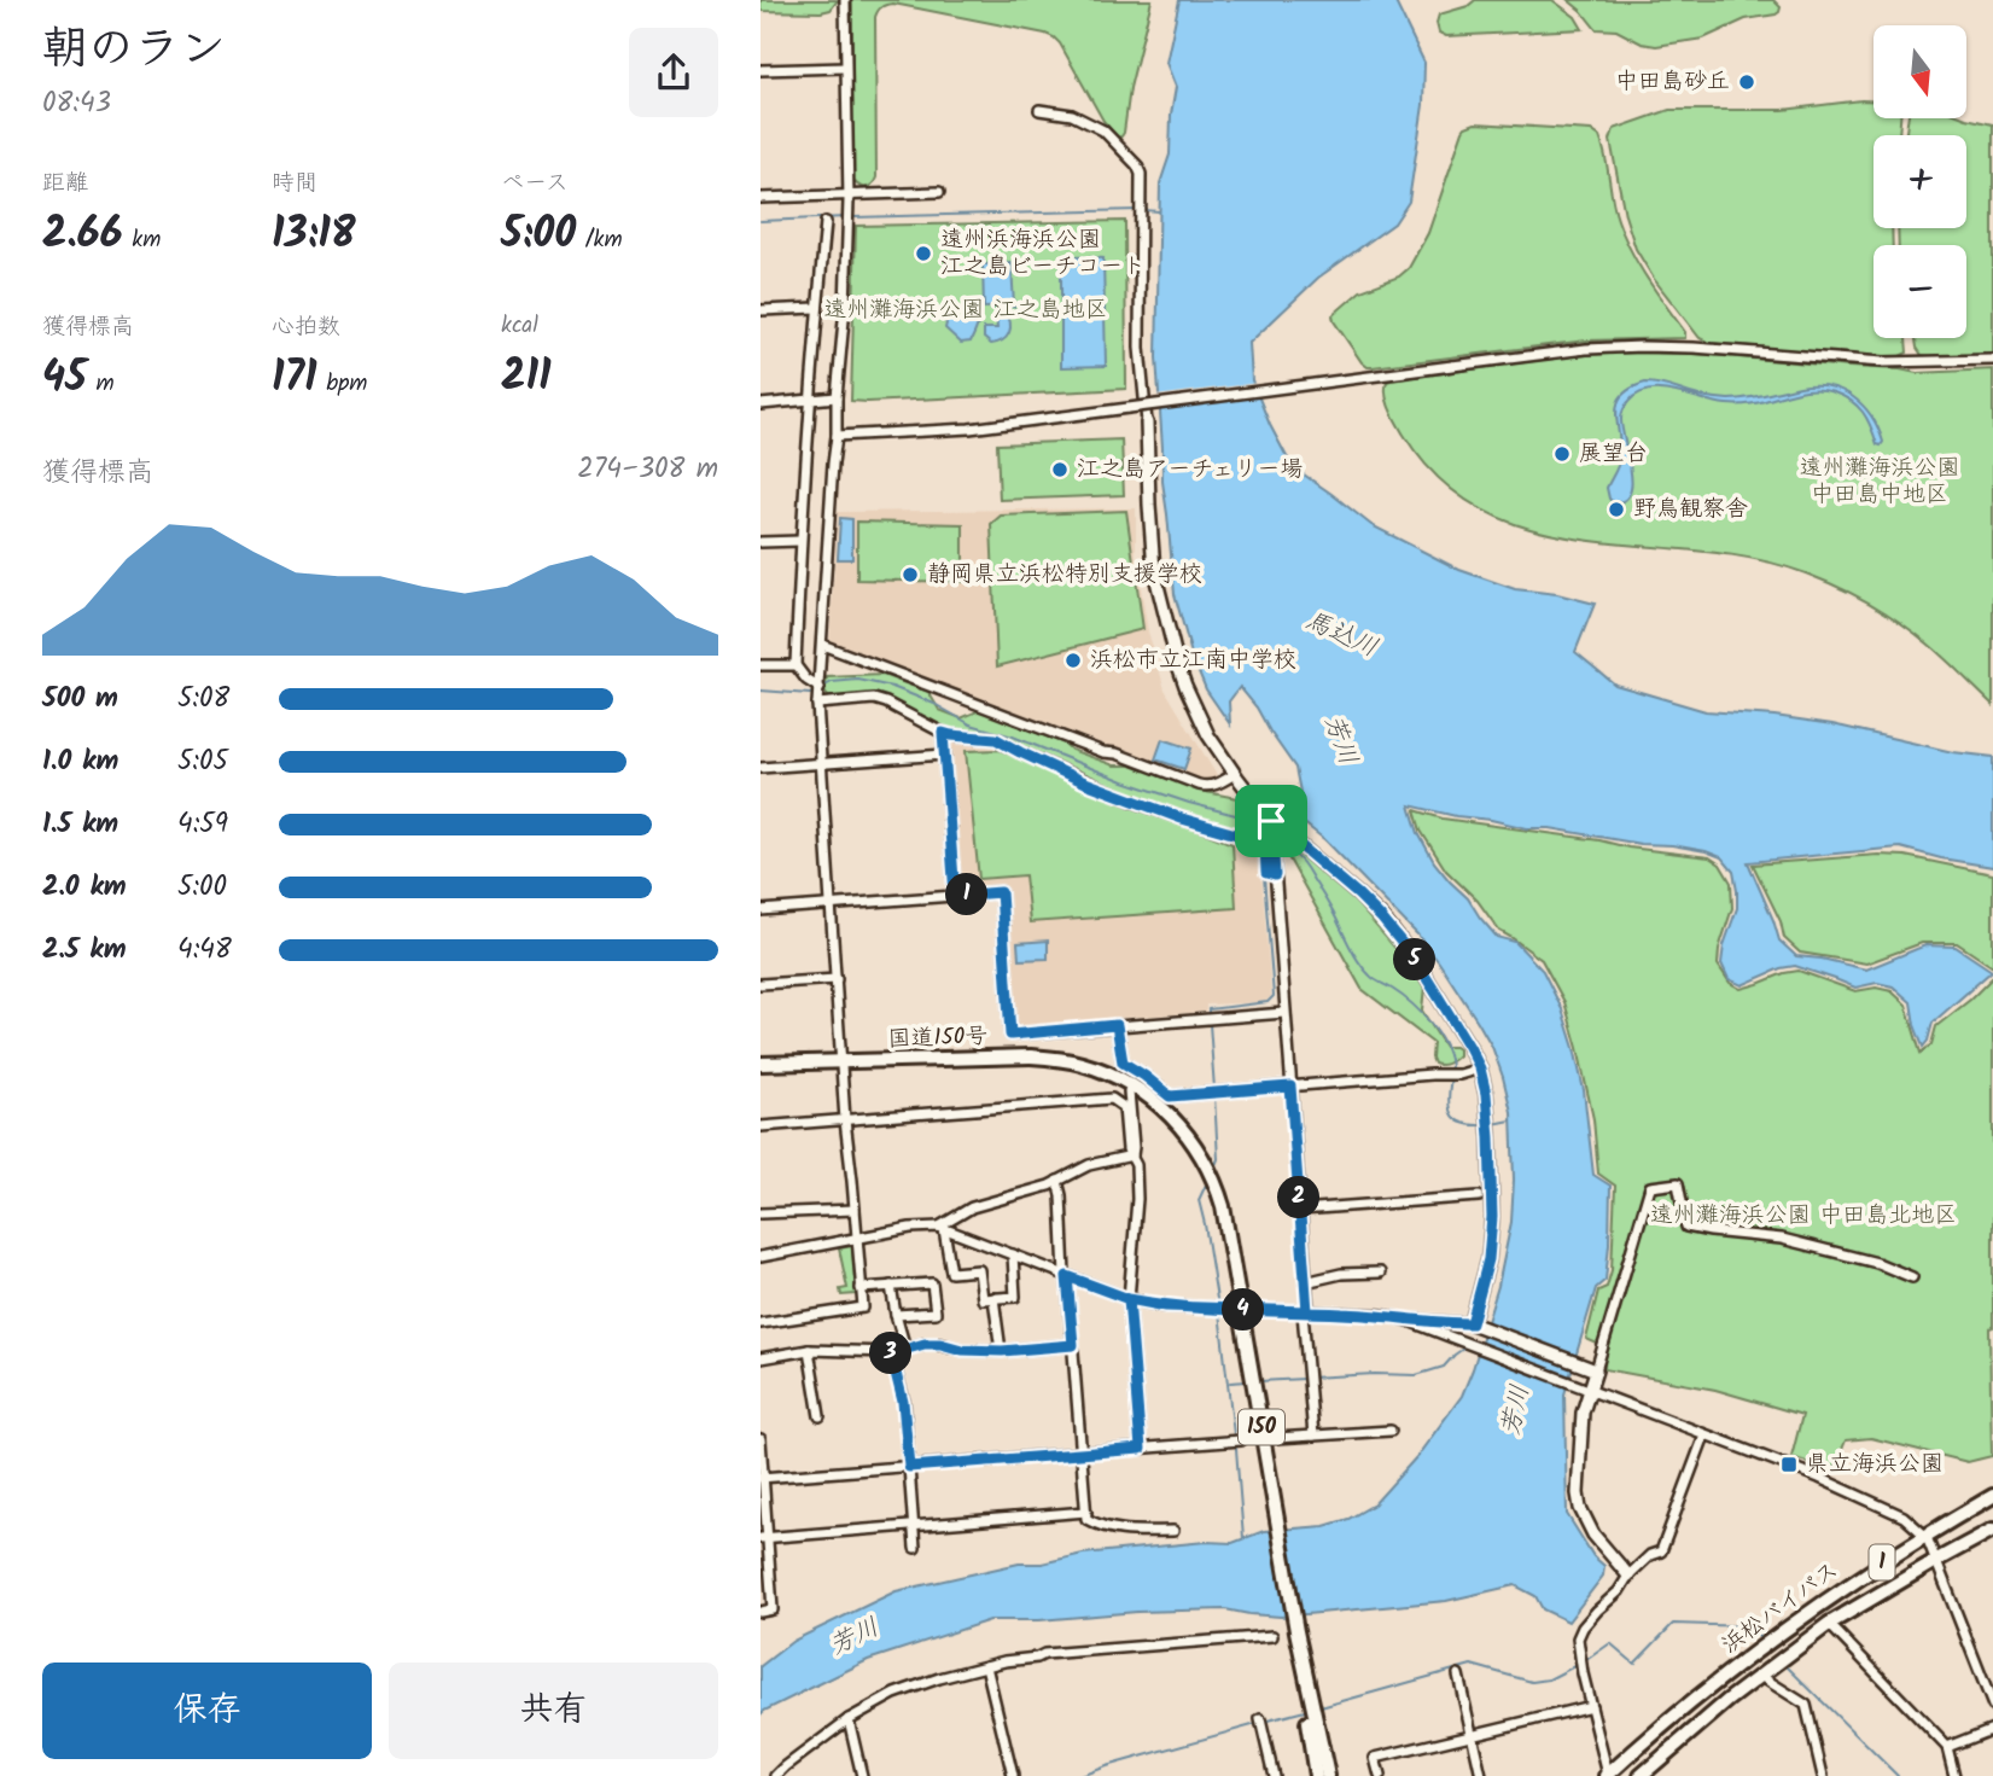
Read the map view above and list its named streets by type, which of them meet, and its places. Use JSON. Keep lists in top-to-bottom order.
{
  "streets": {
    "highway": [
      "国道150号",
      "150",
      "1",
      "浜松バイパス"
    ]
  },
  "water": ["馬込川", "芳川"],
  "parks": ["遠州灘海浜公園 江之島地区", "遠州灘海浜公園 中田島中地区", "遠州灘海浜公園 中田島北地区"],
  "places": {
    "other": [
      "中田島砂丘",
      "遠州浜海浜公園 江之島ビーチコート",
      "展望台",
      "江之島アーチェリー場",
      "野鳥観察舎",
      "静岡県立浜松特別支援学校",
      "浜松市立江南中学校"
    ],
    "transit": ["県立海浜公園"]
  },
  "north": "bottom",
  "page": {
    "heading": ["朝のラン", "08:43"],
    "map_buttons": ["+", "−"],
    "stats": [
      ["距離", "2.66 km"],
      ["時間", "13:18"],
      ["ペース", "5:00 /km"],
      ["獲得標高", "45 m"],
      ["心拍数", "171 bpm"],
      ["kcal", "211"]
    ],
    "chart": ["獲得標高", "274–308 m"],
    "list": [
      {
        "name": "500 m",
        "note": "5:08"
      },
      {
        "name": "1.0 km",
        "note": "5:05"
      },
      {
        "name": "1.5 km",
        "note": "4:59"
      },
      {
        "name": "2.0 km",
        "note": "5:00"
      },
      {
        "name": "2.5 km",
        "note": "4:48"
      }
    ],
    "pins": [
      "1",
      "5",
      "2",
      "4",
      "3"
    ],
    "buttons": ["保存", "共有"]
  }
}
